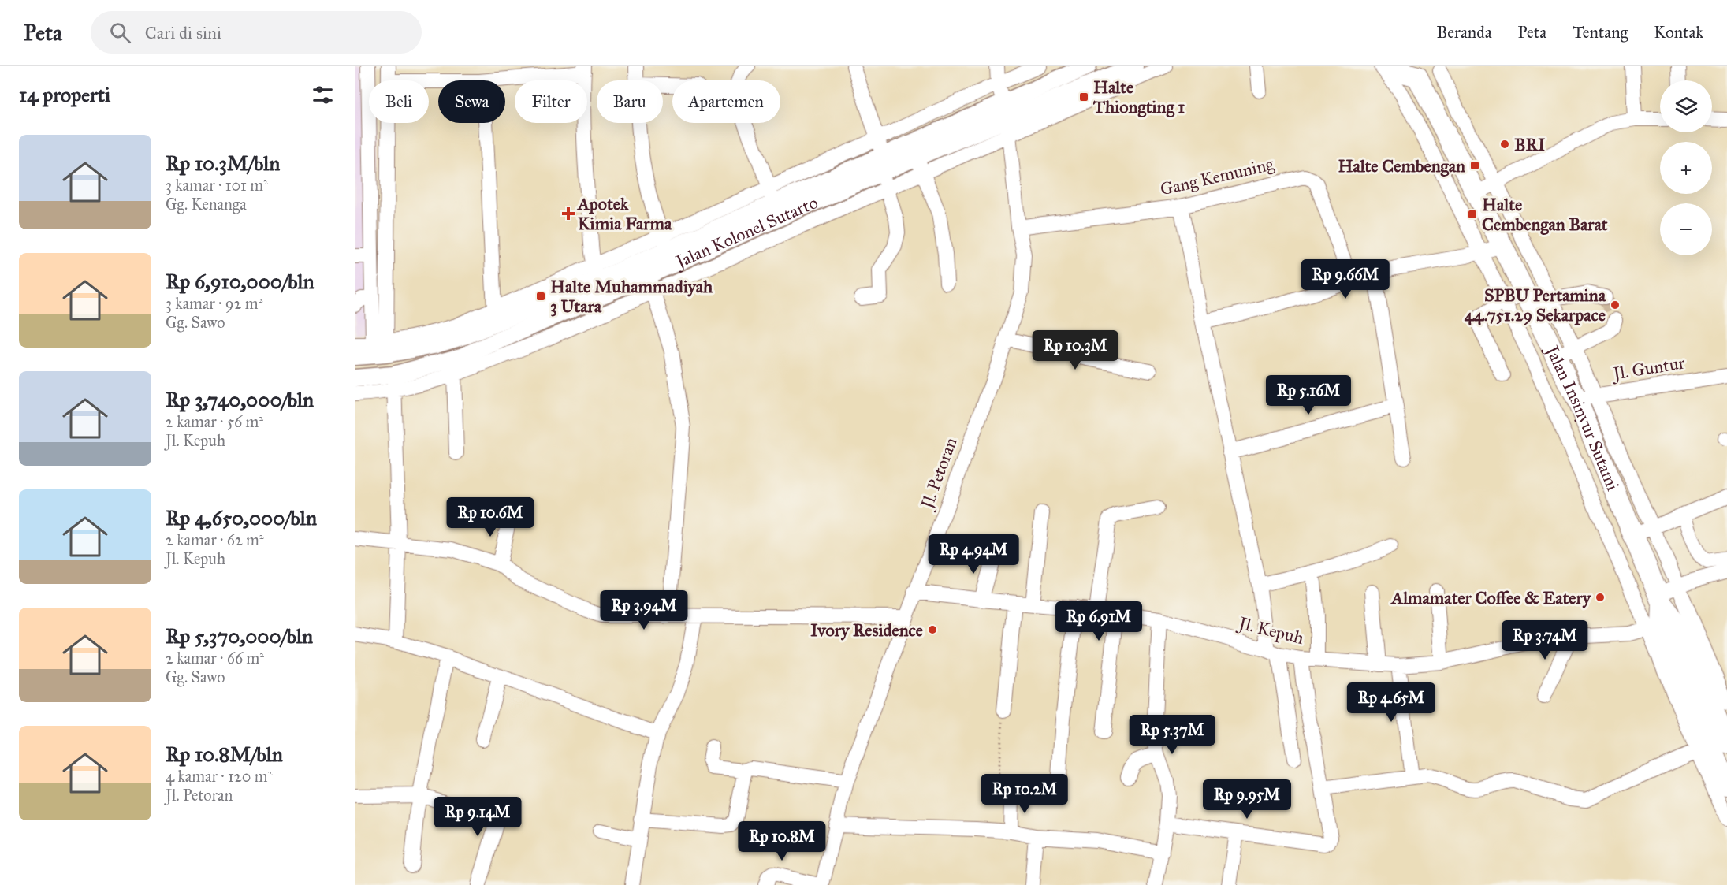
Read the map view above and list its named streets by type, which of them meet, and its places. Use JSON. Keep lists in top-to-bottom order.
{
  "streets": {
    "highway": ["Jalan Insinyur Sutami"],
    "main road": ["Jalan Kolonel Sutarto"],
    "street": [
      "Gang Kemuning",
      "Jl. Guntur",
      "Jl. Petoran",
      "Jl. Kepuh"
    ]
  },
  "crossings": [
    ["Gang Kemuning", "Jl. Petoran"],
    ["Jalan Kolonel Sutarto", "Jl. Petoran"],
    ["Jl. Guntur", "Jalan Insinyur Sutami"],
    ["Jalan Insinyur Sutami", "Jl. Kepuh"],
    ["Jl. Petoran", "Jl. Kepuh"]
  ],
  "places": {
    "transit": [
      "Halte Thiongting 1",
      "Halte Cembengan",
      "Halte Cembengan Barat",
      "Halte Muhammadiyah 3 Utara"
    ],
    "other": [
      "BRI",
      "SPBU Pertamina 44.751.29 Sekarpace",
      "Almamater Coffee & Eatery",
      "Ivory Residence"
    ],
    "health": ["Apotek Kimia Farma"]
  },
  "page": {
    "header": "Peta",
    "search": "Cari di sini",
    "nav": [
      "Beranda",
      "Peta",
      "Tentang",
      "Kontak"
    ],
    "heading": "14 properti",
    "map_buttons": ["+", "−"],
    "chip": [
      "Beli",
      "Sewa",
      "Filter",
      "Baru",
      "Apartemen"
    ],
    "list": [
      {
        "name": "Rp 10.3M/bln",
        "note": "3 kamar · 101 m² · Gg. Kenanga"
      },
      {
        "name": "Rp 6,910,000/bln",
        "note": "3 kamar · 92 m² · Gg. Sawo"
      },
      {
        "name": "Rp 3,740,000/bln",
        "note": "2 kamar · 56 m² · Jl. Kepuh"
      },
      {
        "name": "Rp 4,650,000/bln",
        "note": "2 kamar · 62 m² · Jl. Kepuh"
      },
      {
        "name": "Rp 5,370,000/bln",
        "note": "2 kamar · 66 m² · Gg. Sawo"
      },
      {
        "name": "Rp 10.8M/bln",
        "note": "4 kamar · 120 m² · Jl. Petoran"
      }
    ],
    "price": [
      "Rp 9.66M",
      "Rp 10.3M",
      "Rp 5.16M",
      "Rp 10.6M",
      "Rp 4.94M",
      "Rp 3.94M",
      "Rp 6.91M",
      "Rp 3.74M",
      "Rp 4.65M",
      "Rp 5.37M",
      "Rp 10.2M",
      "Rp 9.95M",
      "Rp 9.14M",
      "Rp 10.8M"
    ]
  }
}
